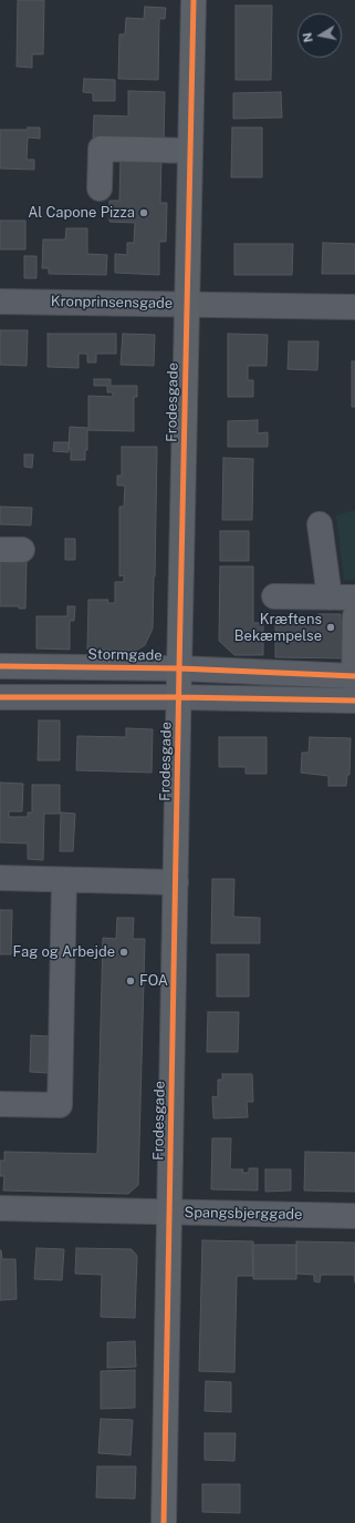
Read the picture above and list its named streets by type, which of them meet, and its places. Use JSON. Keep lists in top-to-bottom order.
{
  "streets": {
    "main road": ["Frodesgade"],
    "street": ["Kronprinsensgade", "Stormgade", "Spangsbjerggade"]
  },
  "crossings": [
    ["Kronprinsensgade", "Frodesgade"],
    ["Frodesgade", "Stormgade"],
    ["Frodesgade", "Spangsbjerggade"]
  ],
  "places": [
    "Al Capone Pizza",
    "Kræftens Bekæmpelse",
    "Fag og Arbejde",
    "FOA"
  ],
  "north": "left"
}
